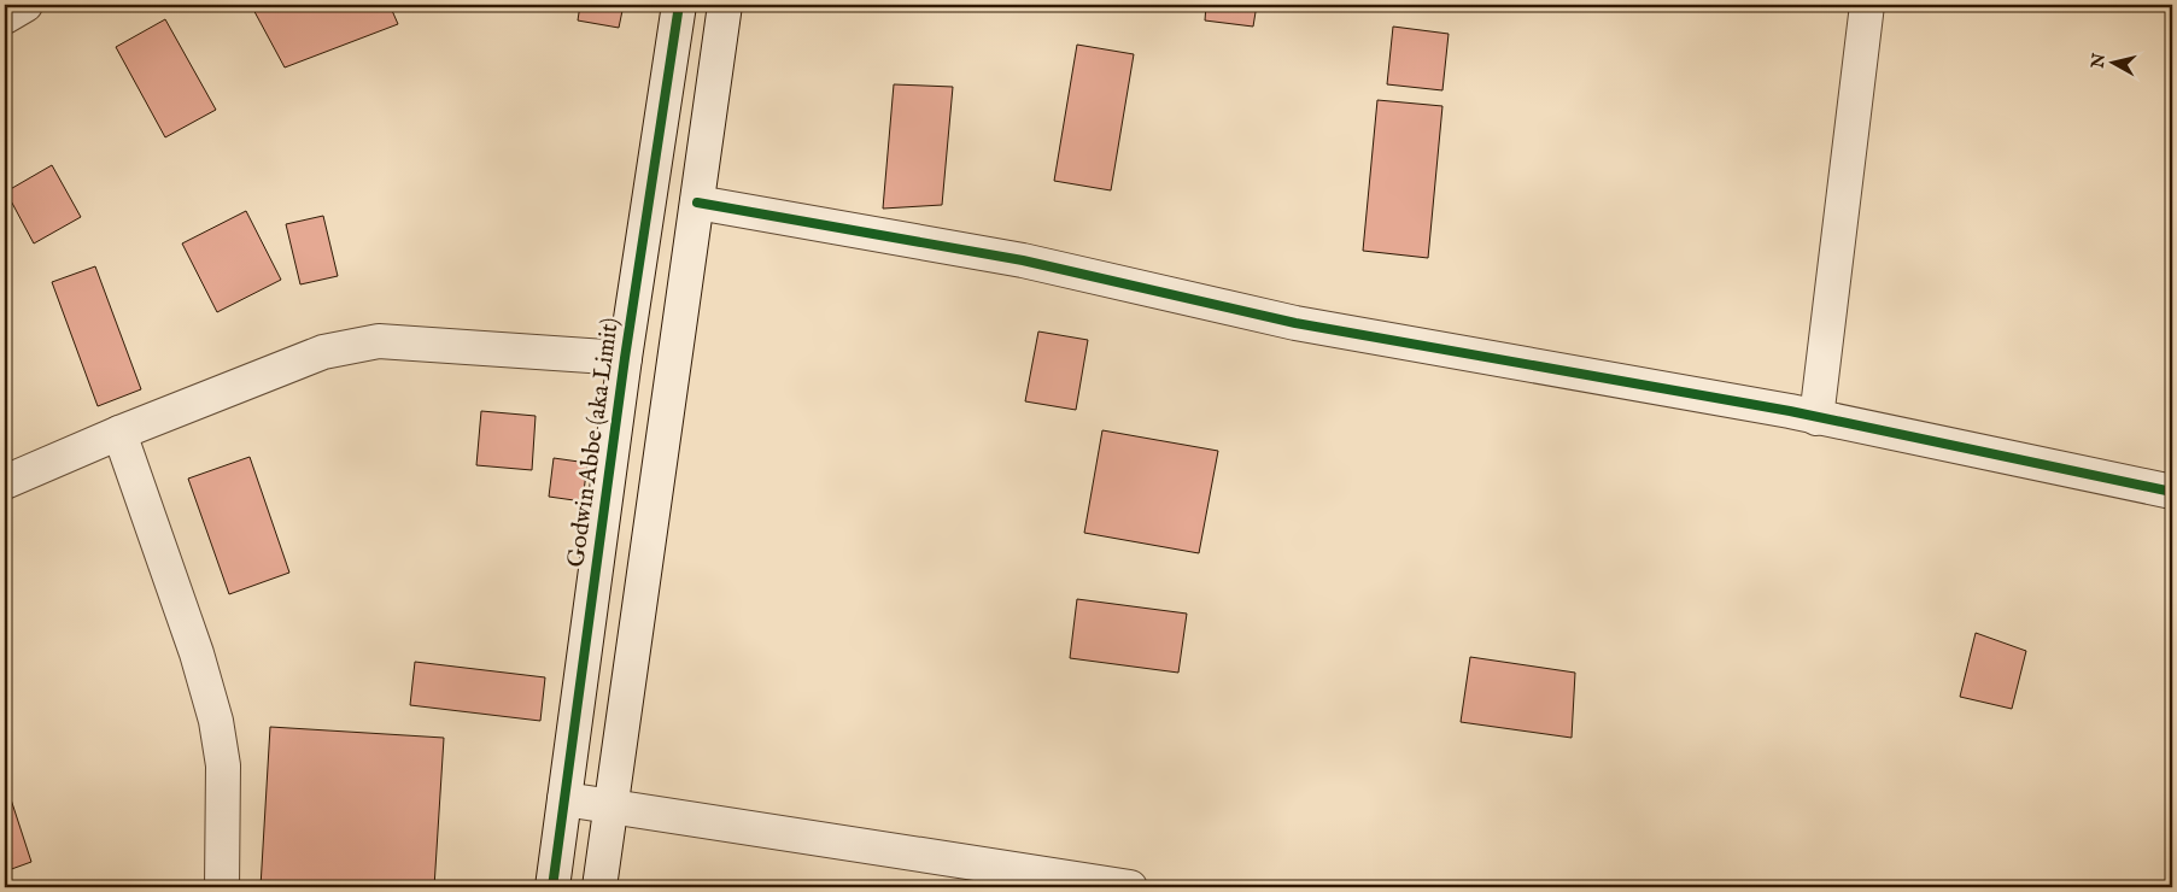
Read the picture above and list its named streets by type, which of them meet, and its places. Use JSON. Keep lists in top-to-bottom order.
{
  "streets": {
    "street": ["Godwin Abbe (aka Limit)"]
  },
  "north": "left"
}
